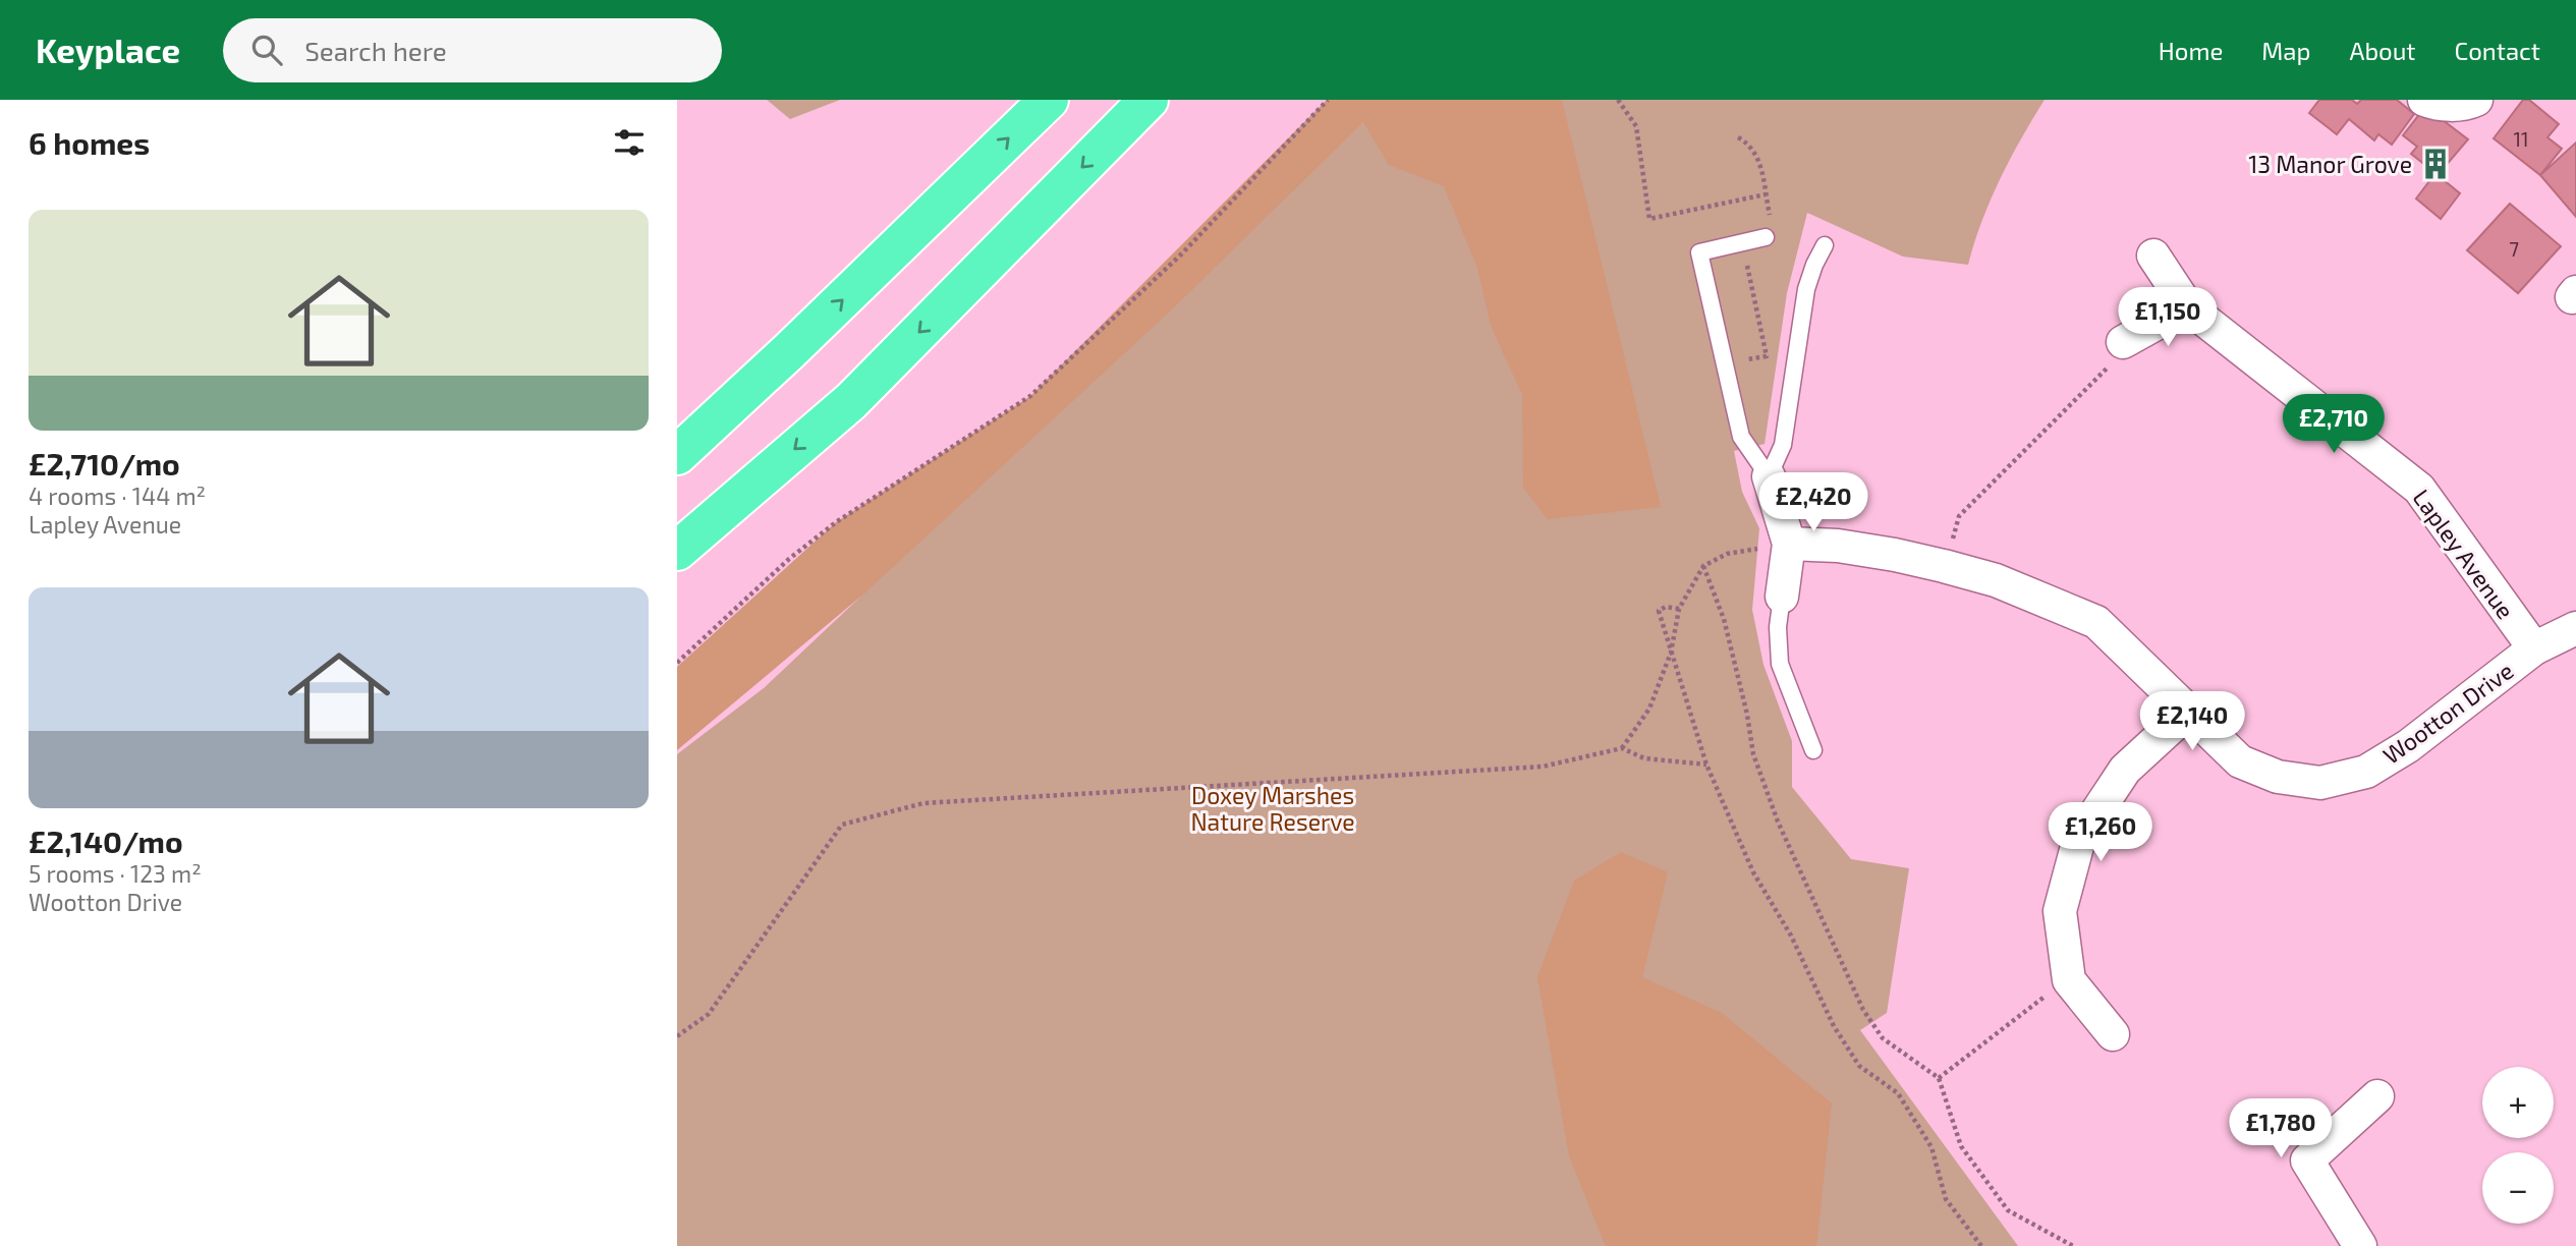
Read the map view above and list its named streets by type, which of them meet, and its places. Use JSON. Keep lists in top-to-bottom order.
{
  "streets": {
    "street": ["Lapley Avenue", "Wootton Drive"]
  },
  "crossings": [
    ["Lapley Avenue", "Wootton Drive"]
  ],
  "parks": ["Doxey Marshes Nature Reserve"],
  "places": {
    "building": ["13 Manor Grove"]
  },
  "house_numbers": ["11", "7"],
  "page": {
    "header": "Keyplace",
    "search": "Search here",
    "nav": [
      "Home",
      "Map",
      "About",
      "Contact"
    ],
    "heading": "6 homes",
    "list": [
      {
        "name": "£2,710/mo",
        "note": "4 rooms · 144 m² · Lapley Avenue"
      },
      {
        "name": "£2,140/mo",
        "note": "5 rooms · 123 m² · Wootton Drive"
      }
    ],
    "price": [
      "£1,150",
      "£2,710",
      "£2,420",
      "£2,140",
      "£1,260",
      "£1,780"
    ],
    "map_buttons": ["+", "−"]
  }
}
